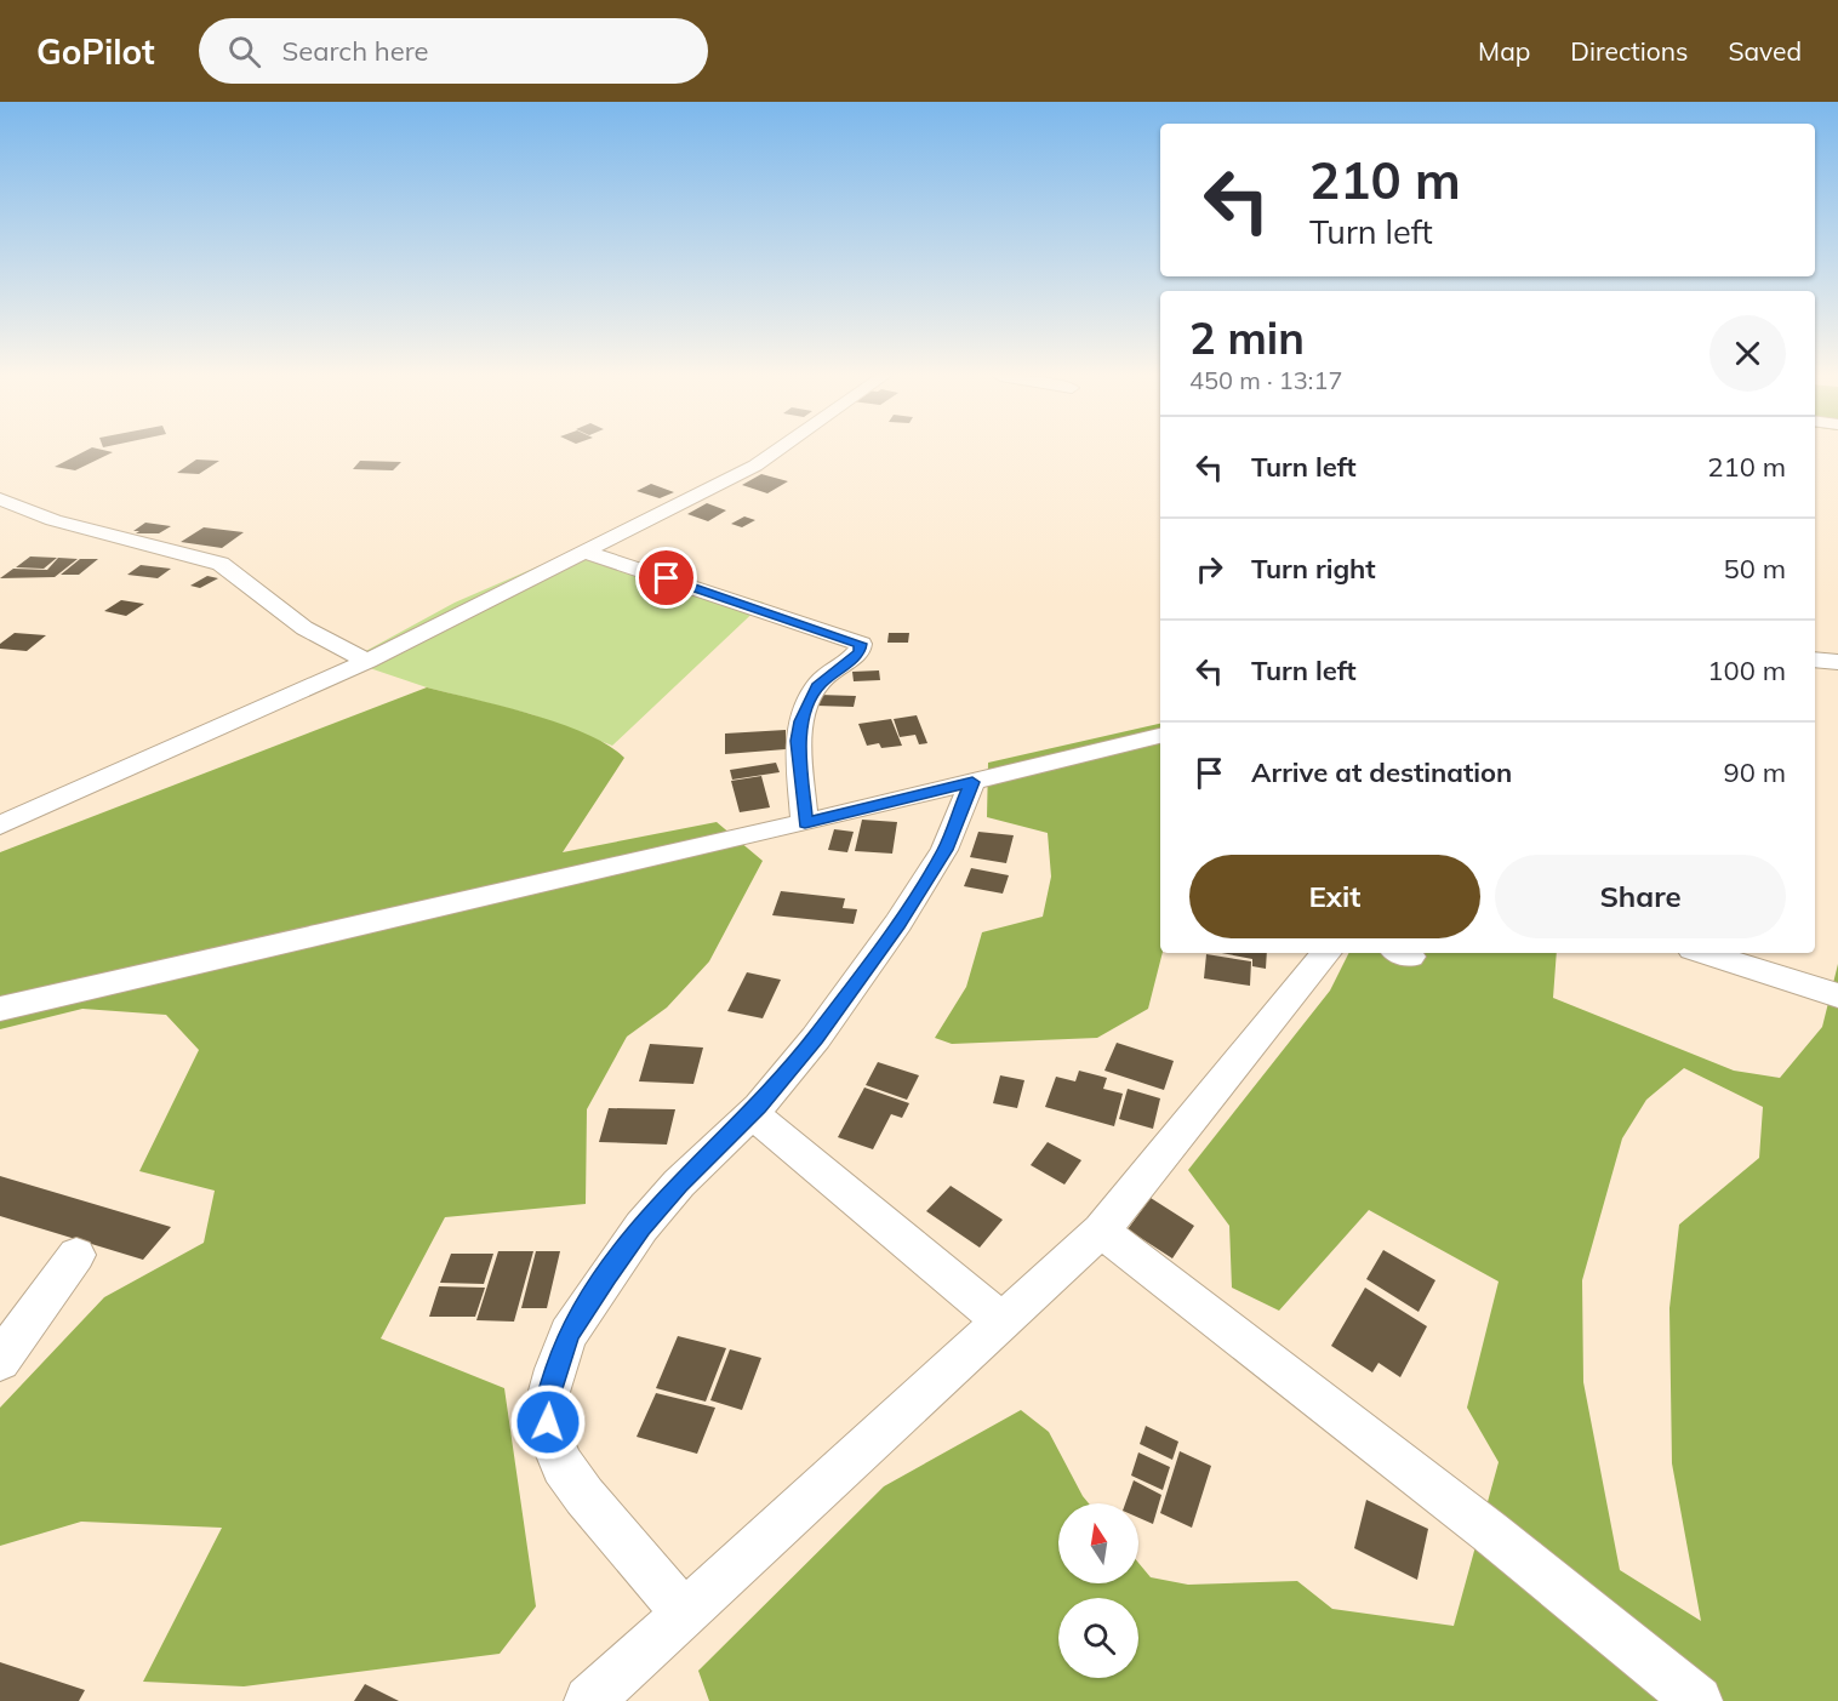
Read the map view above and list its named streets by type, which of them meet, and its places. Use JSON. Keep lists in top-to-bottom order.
{
  "north": "top",
  "page": {
    "header": "GoPilot",
    "search": "Search here",
    "nav": ["Map", "Directions", "Saved"],
    "turn": ["210 m", "Turn left"],
    "heading": ["2 min", "450 m · 13:17"],
    "list": [
      {
        "name": "Turn left",
        "value": "210 m"
      },
      {
        "name": "Turn right",
        "value": "50 m"
      },
      {
        "name": "Turn left",
        "value": "100 m"
      },
      {
        "name": "Arrive at destination",
        "value": "90 m"
      }
    ],
    "buttons": ["Exit", "Share"]
  }
}
